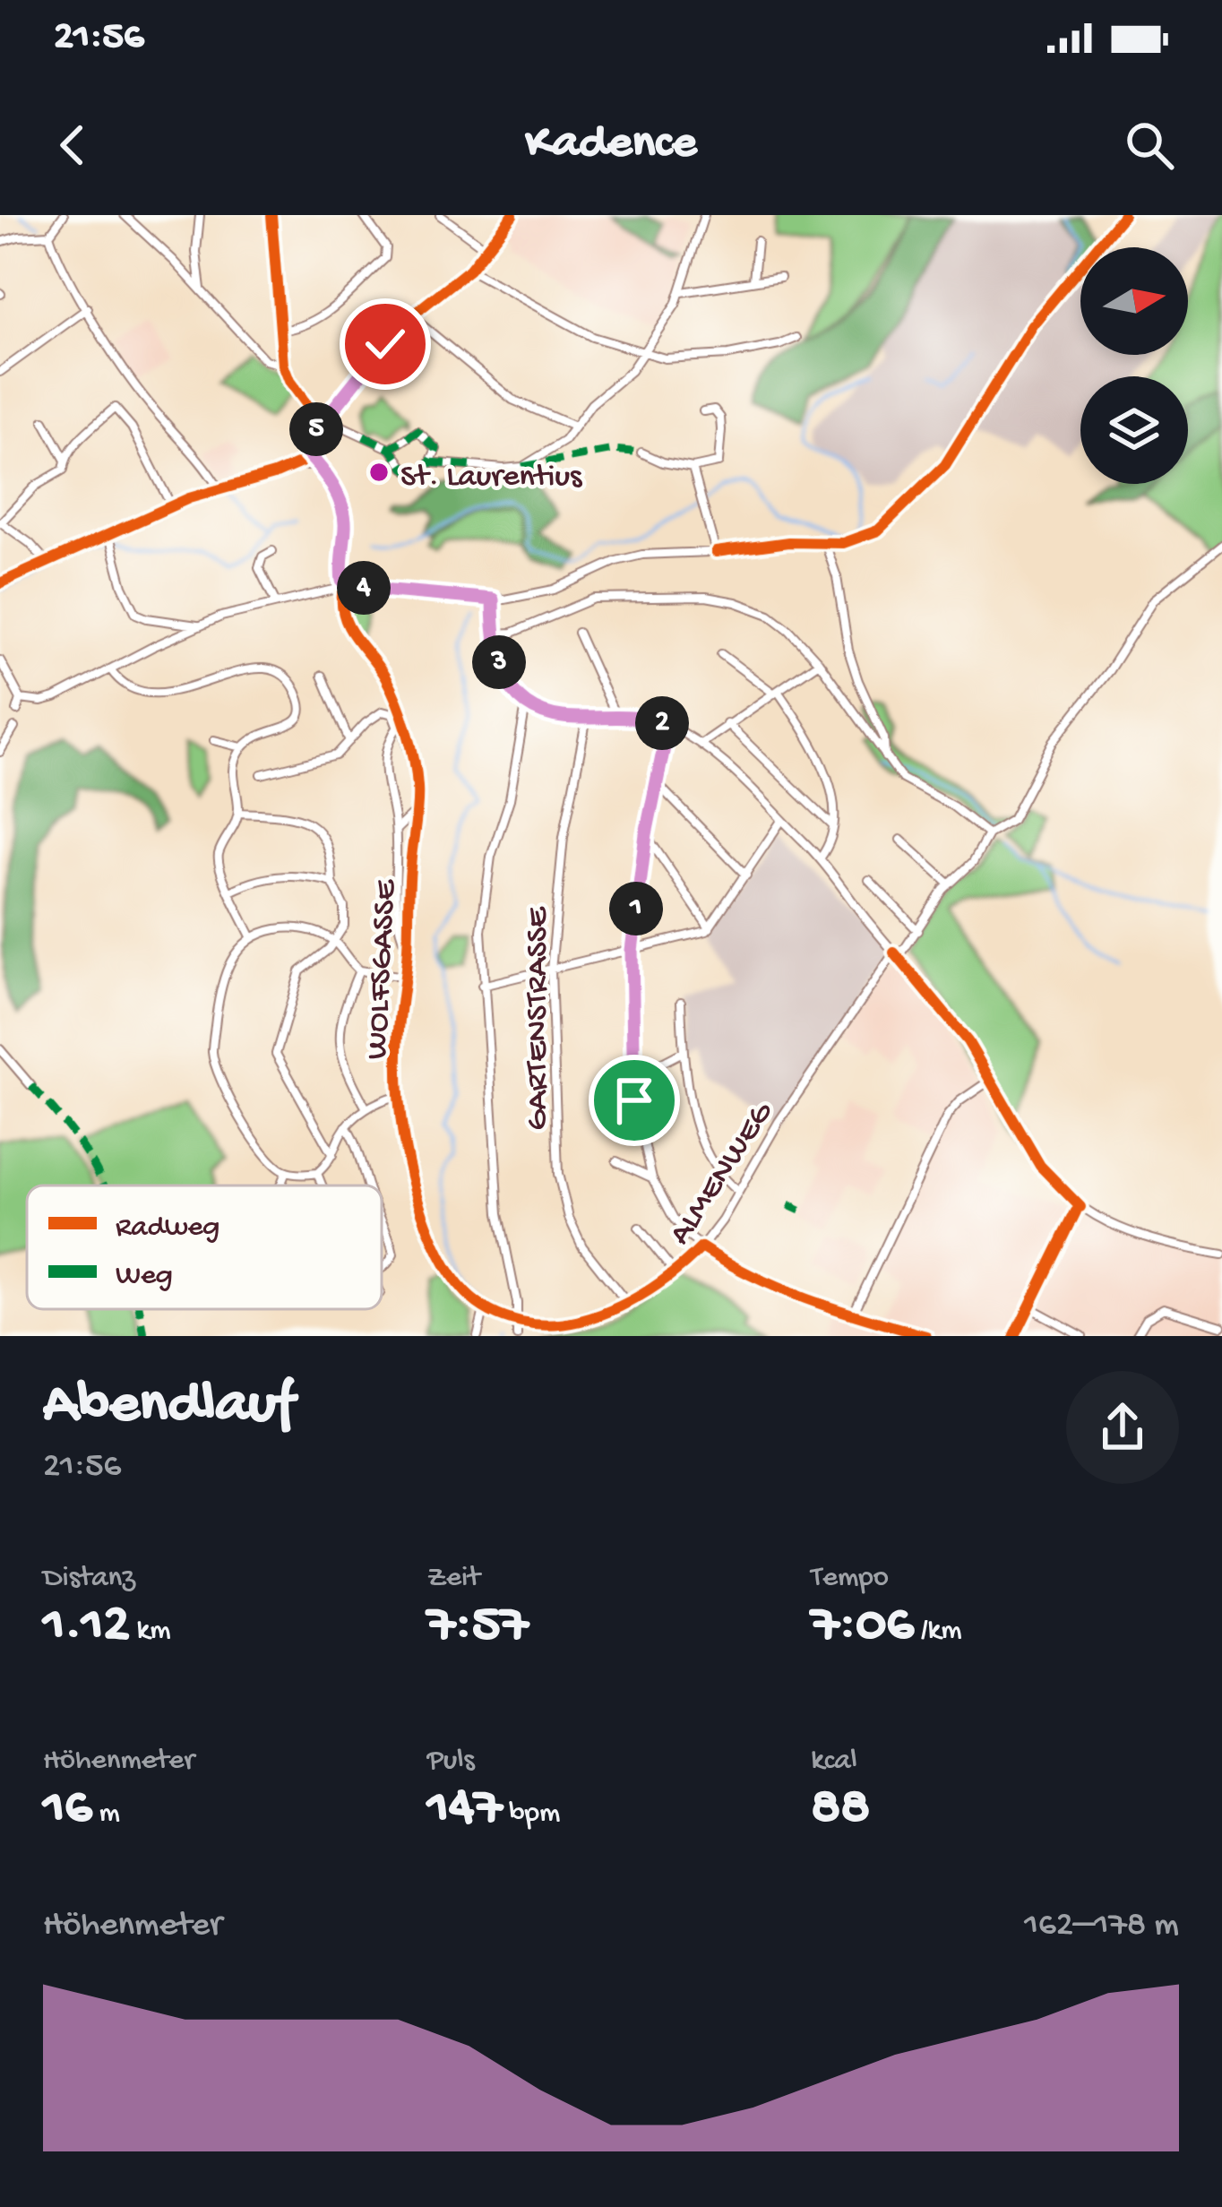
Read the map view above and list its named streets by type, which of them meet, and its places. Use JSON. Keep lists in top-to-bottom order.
{
  "streets": {
    "street": ["WOLFSGASSE", "GARTENSTRASSE", "ALMENWEG"]
  },
  "crossings": [
    ["WOLFSGASSE", "ALMENWEG"],
    ["GARTENSTRASSE", "ALMENWEG"]
  ],
  "places": ["St. Laurentius"],
  "legend": ["Radweg", "Weg"],
  "north": "right",
  "page": {
    "status": "21:56",
    "header": "Kadence",
    "pins": [
      "5",
      "4",
      "3",
      "2",
      "1"
    ],
    "heading": ["Abendlauf", "21:56"],
    "stats": [
      ["Distanz", "1.12 km"],
      ["Zeit", "7:57"],
      ["Tempo", "7:06 /km"],
      ["Höhenmeter", "16 m"],
      ["Puls", "147 bpm"],
      ["kcal", "88"]
    ],
    "chart": ["Höhenmeter", "162–178 m"]
  }
}
